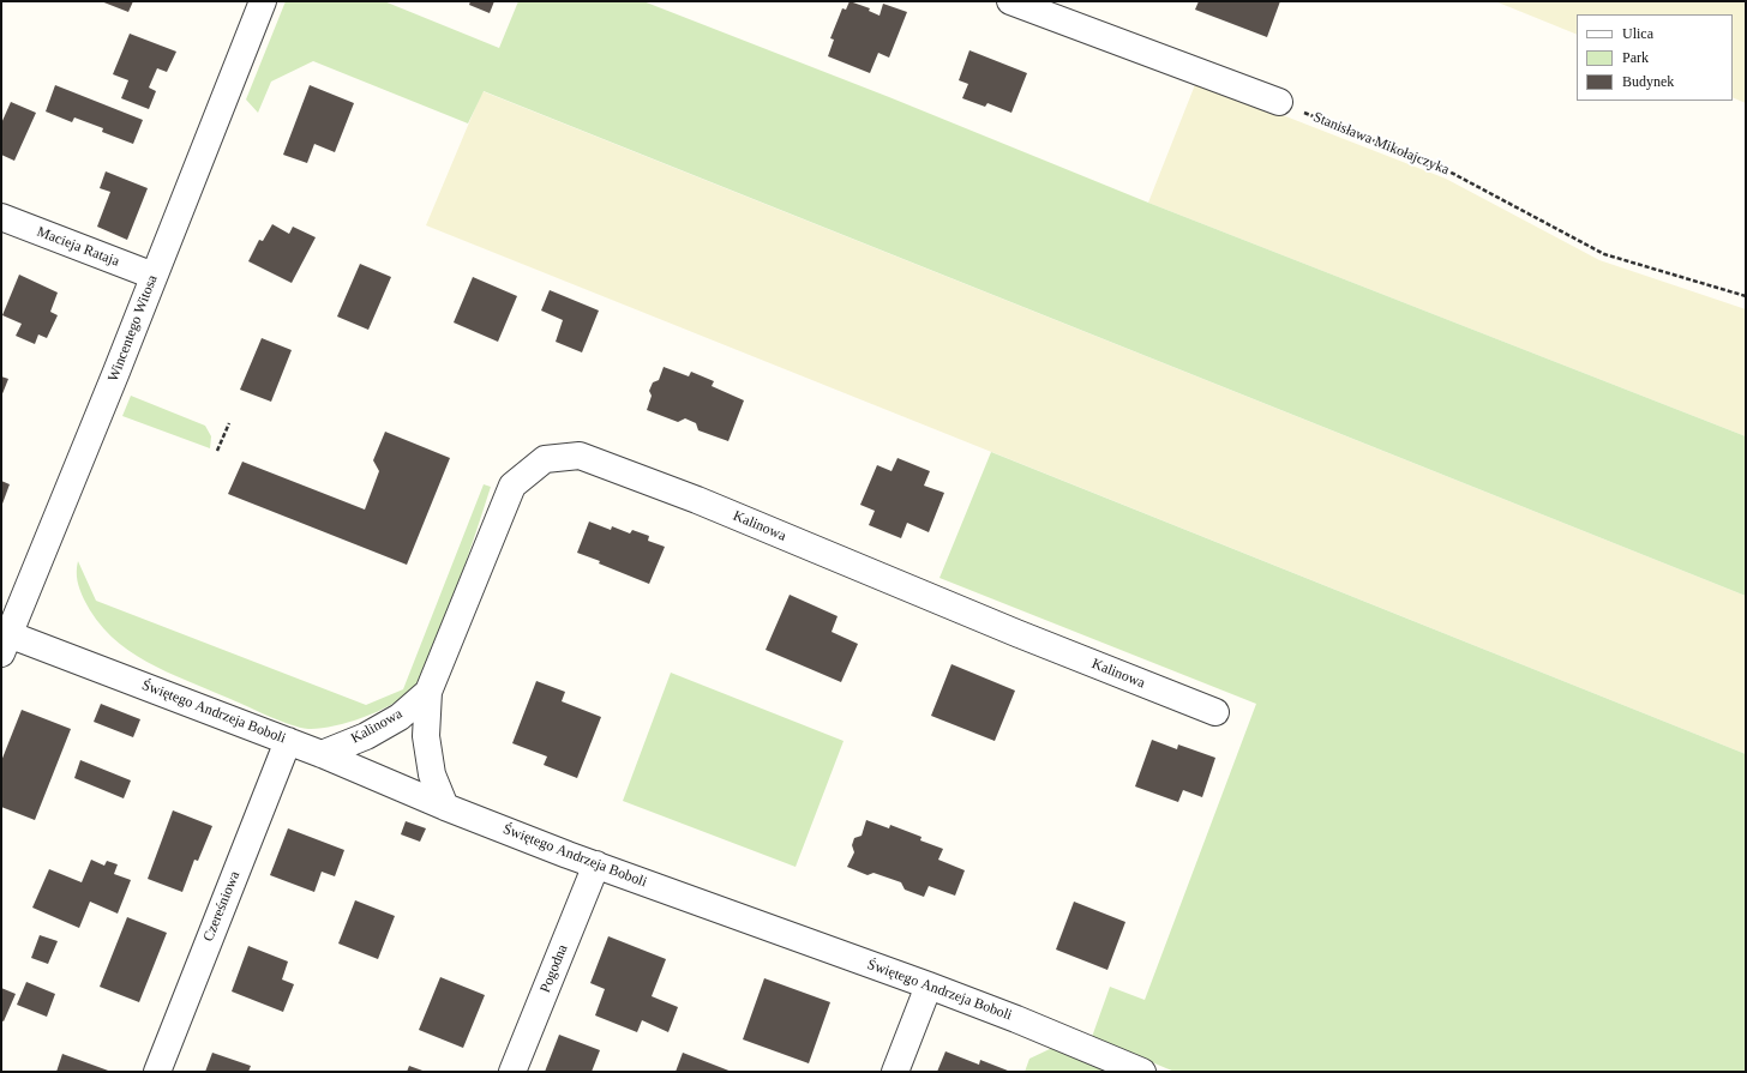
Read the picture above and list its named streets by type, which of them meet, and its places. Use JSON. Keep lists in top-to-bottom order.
{
  "streets": {
    "street": [
      "Macieja Rataja",
      "Wincentego Witosa",
      "Kalinowa",
      "Świętego Andrzeja Boboli",
      "Czereśniowa",
      "Pogodna"
    ],
    "path": ["Stanisława Mikołajczyka"]
  },
  "crossings": [
    ["Macieja Rataja", "Wincentego Witosa"],
    ["Wincentego Witosa", "Świętego Andrzeja Boboli"],
    ["Kalinowa", "Świętego Andrzeja Boboli"],
    ["Świętego Andrzeja Boboli", "Czereśniowa"],
    ["Świętego Andrzeja Boboli", "Pogodna"]
  ],
  "legend": ["Ulica", "Park", "Budynek"]
}
